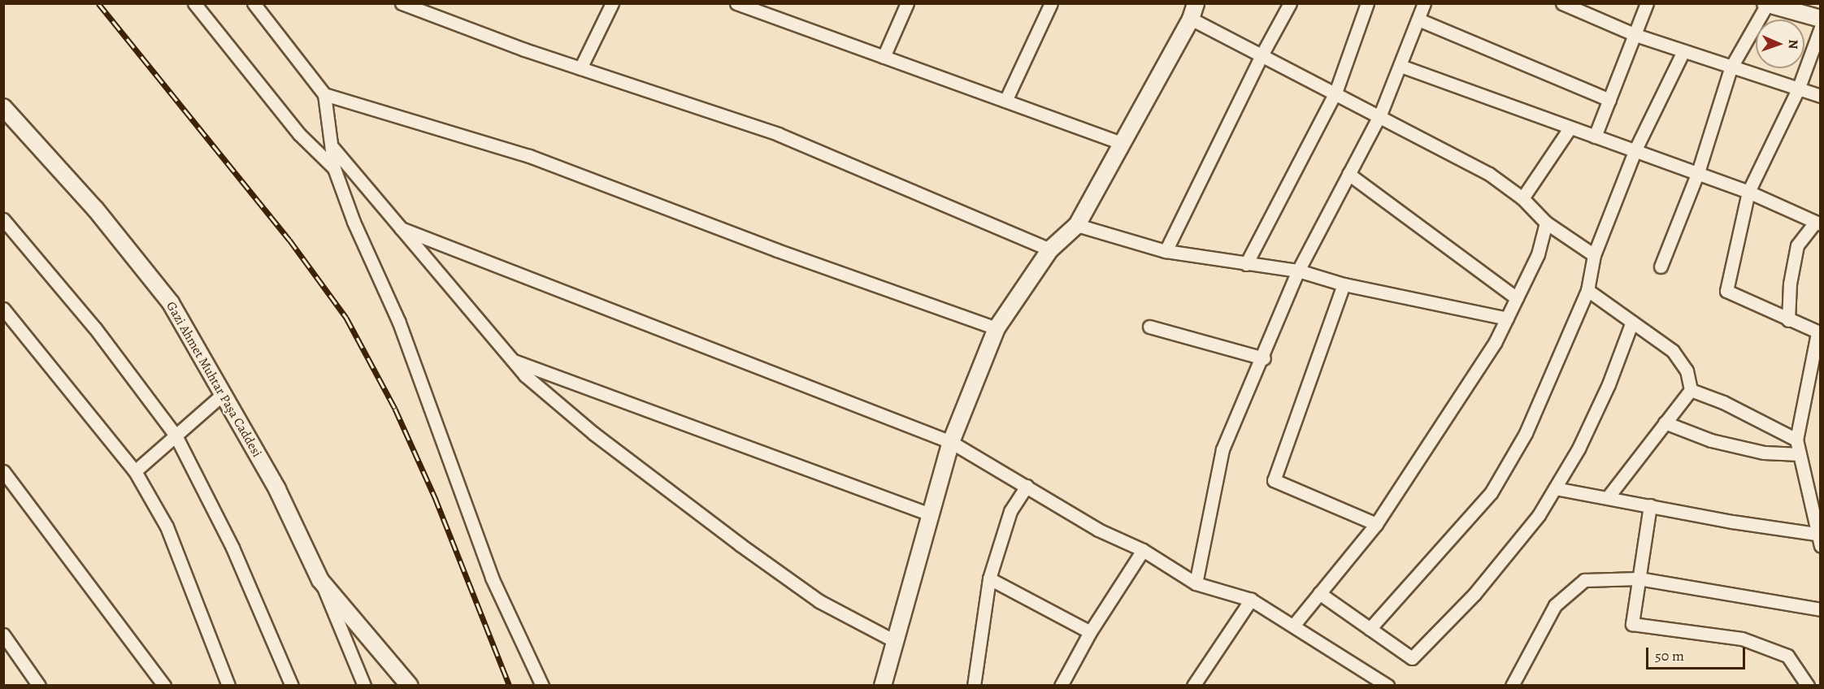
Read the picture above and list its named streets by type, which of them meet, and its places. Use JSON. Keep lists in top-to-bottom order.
{
  "streets": {
    "street": ["Gazi Ahmet Muhtar Paşa Caddesi"]
  },
  "scale_bar": "50 m",
  "north": "right"
}
